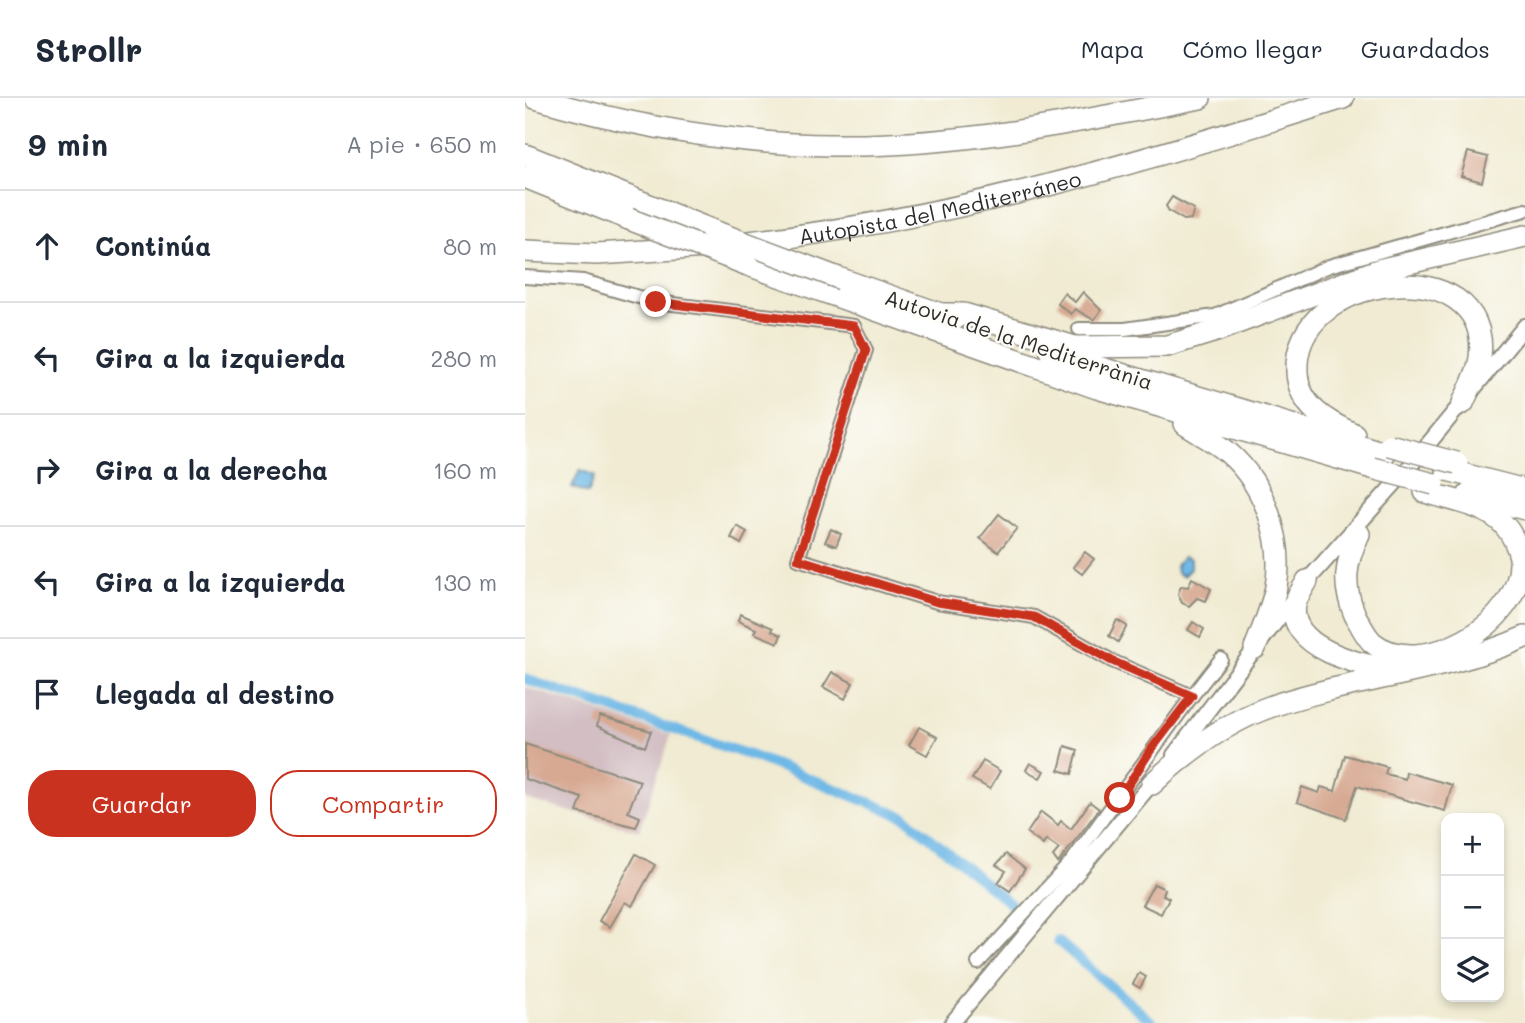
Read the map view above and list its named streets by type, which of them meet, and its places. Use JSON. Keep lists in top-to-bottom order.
{
  "streets": {
    "highway": ["Autopista del Mediterráneo", "Autovia de la Mediterrània"]
  },
  "page": {
    "header": "Strollr",
    "nav": ["Mapa", "Cómo llegar", "Guardados"],
    "heading": ["9 min", "A pie · 650 m"],
    "list": [
      ["Continúa", "80 m"],
      ["Gira a la izquierda", "280 m"],
      ["Gira a la derecha", "160 m"],
      ["Gira a la izquierda", "130 m"],
      "Llegada al destino"
    ],
    "buttons": ["Guardar", "Compartir"],
    "map_buttons": ["+", "−"]
  }
}
